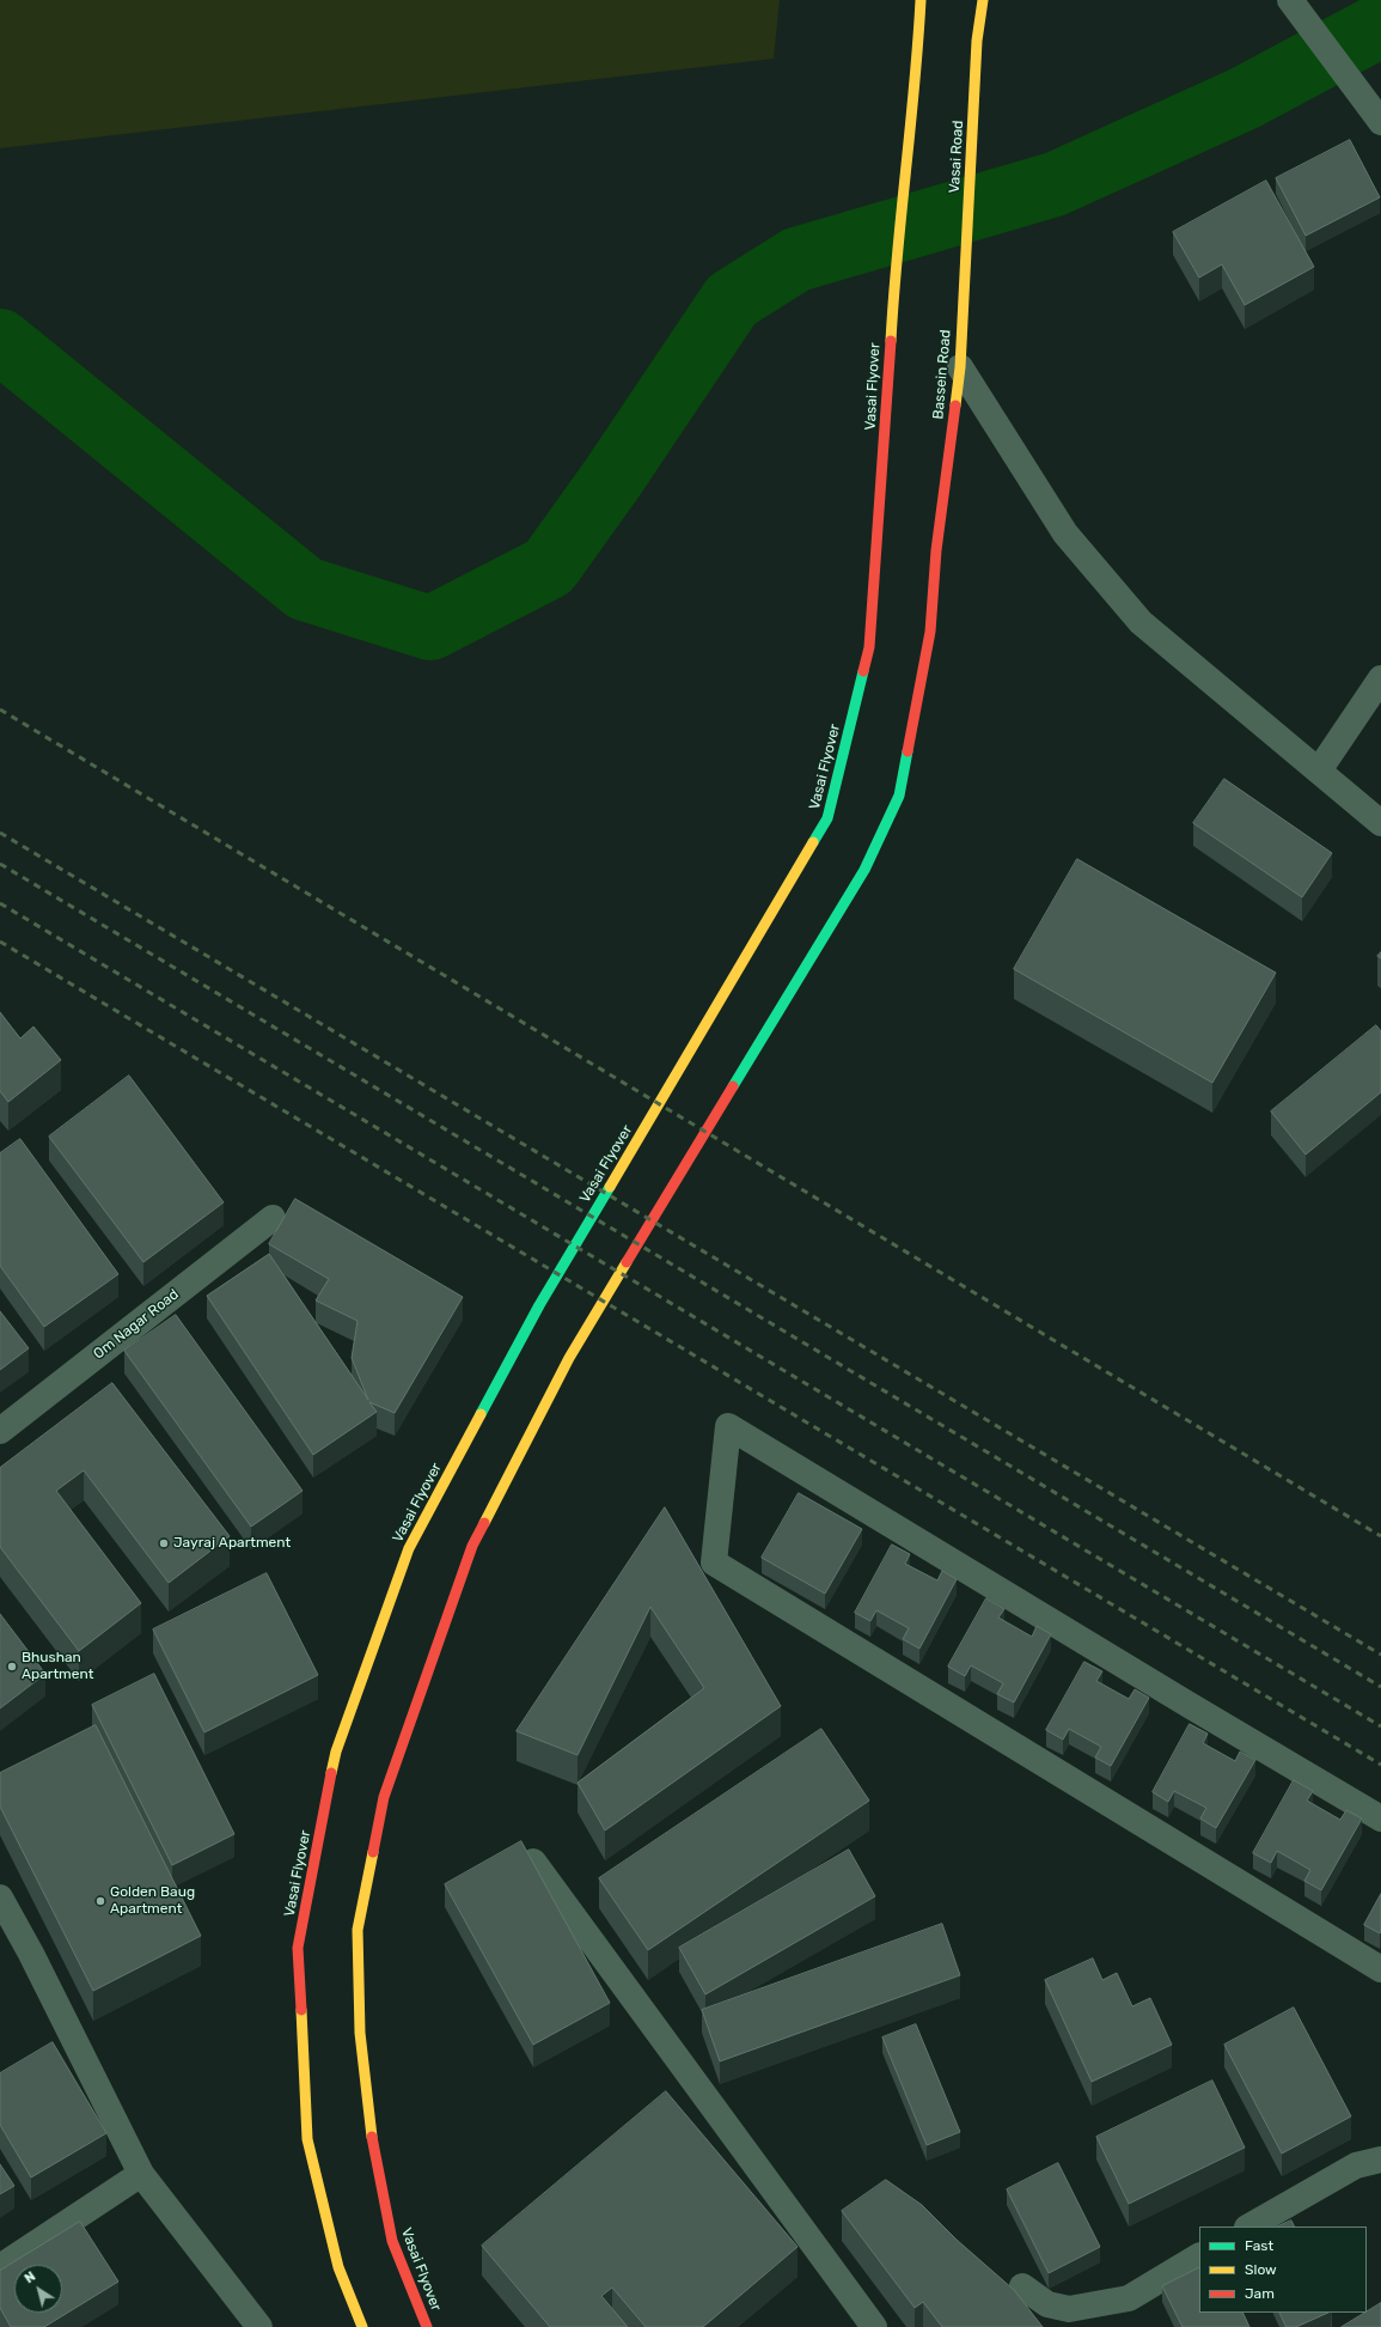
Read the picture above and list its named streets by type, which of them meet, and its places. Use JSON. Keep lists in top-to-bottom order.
{
  "streets": {
    "main road": ["Vasai Road", "Bassein Road", "Vasai Flyover"],
    "street": ["Om Nagar Road"]
  },
  "crossings": [
    ["Vasai Road", "Bassein Road"],
    ["Bassein Road", "Vasai Flyover"]
  ],
  "places": ["Jayraj Apartment", "Bhushan Apartment", "Golden Baug Apartment"],
  "legend": ["Fast", "Slow", "Jam"],
  "north": "top left"
}
